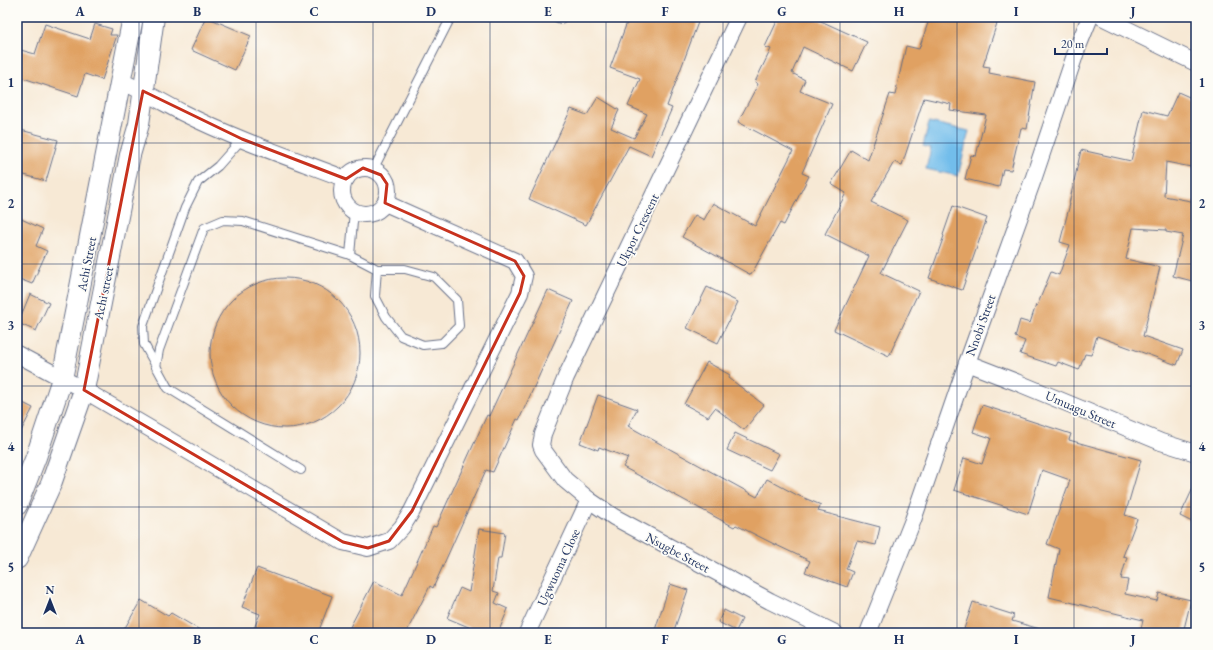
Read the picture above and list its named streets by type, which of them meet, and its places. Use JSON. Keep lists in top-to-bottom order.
{
  "streets": {
    "street": [
      "Ukpor Crescent",
      "Achi Street",
      "Achi street",
      "Nnobi Street",
      "Umuagu Street",
      "Nsugbe Street",
      "Ugwuoma Close"
    ]
  },
  "crossings": [
    ["Ukpor Crescent", "Nsugbe Street"],
    ["Nnobi Street", "Umuagu Street"],
    ["Nsugbe Street", "Ugwuoma Close"]
  ],
  "scale_bar": "20 m",
  "north": "top",
  "grid": {
    "columns": [
      "A",
      "B",
      "C",
      "D",
      "E",
      "F",
      "G",
      "H",
      "I",
      "J"
    ],
    "rows": [
      "1",
      "2",
      "3",
      "4",
      "5"
    ]
  }
}
